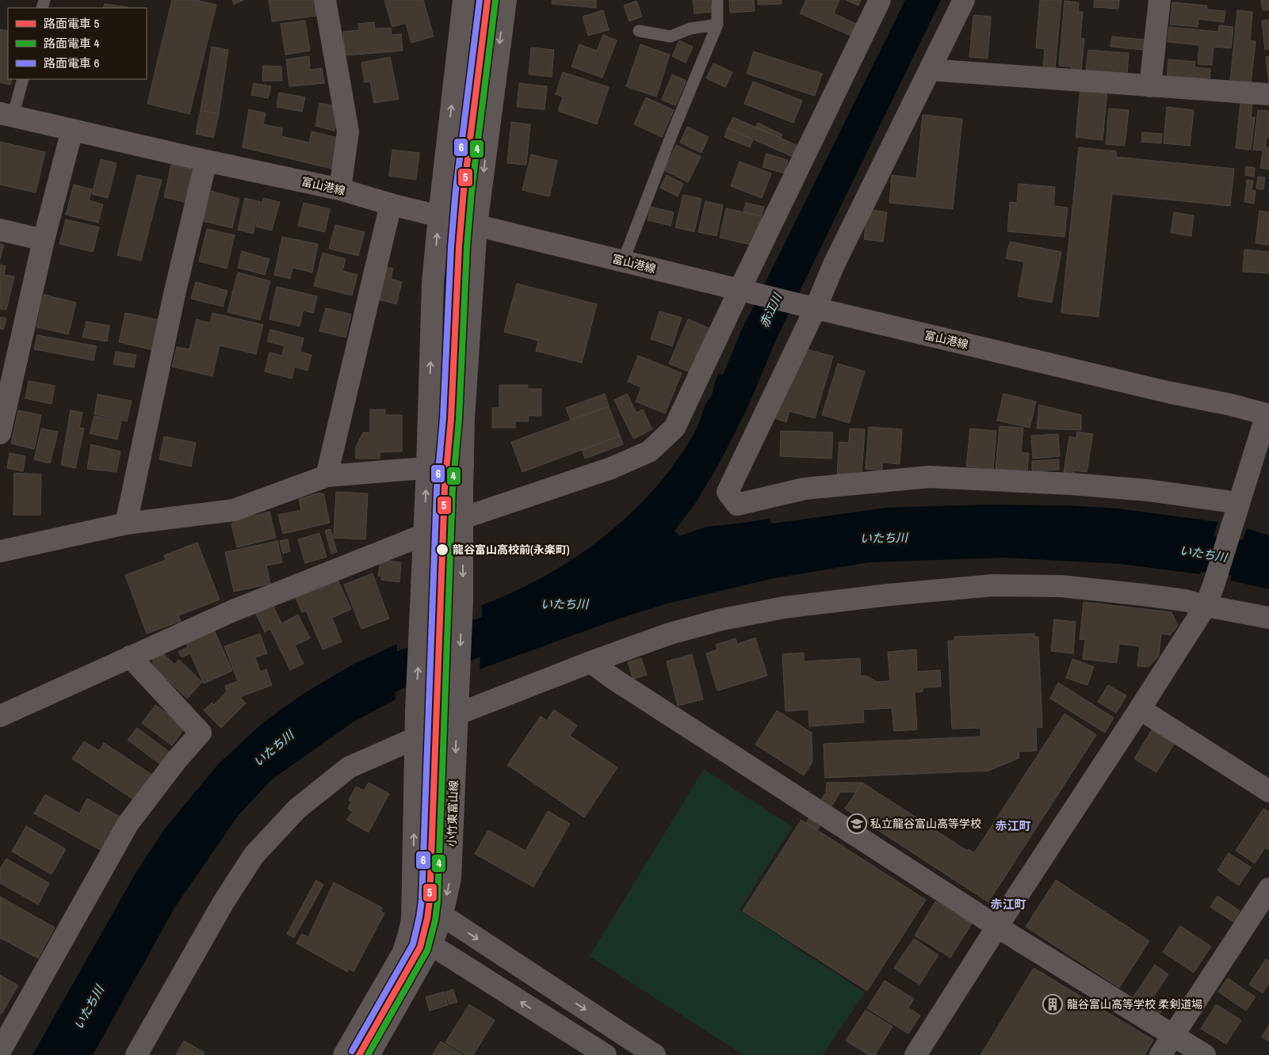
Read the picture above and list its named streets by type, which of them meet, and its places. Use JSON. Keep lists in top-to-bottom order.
{
  "streets": {
    "main road": ["富山港線"],
    "street": ["小竹東富山線"]
  },
  "crossings": [
    ["富山港線", "小竹東富山線"]
  ],
  "districts": ["赤江町", "赤江町"],
  "water": ["赤江川", "いたち川"],
  "places": {
    "other": ["龍谷富山高校前(永楽町)"],
    "school or university": ["私立龍谷富山高等学校"],
    "building": ["龍谷富山高等学校 柔剣道場"]
  },
  "lines": ["tram line 5", "tram line 6", "tram line 4"],
  "legend": ["路面電車 5", "路面電車 4", "路面電車 6"]
}
